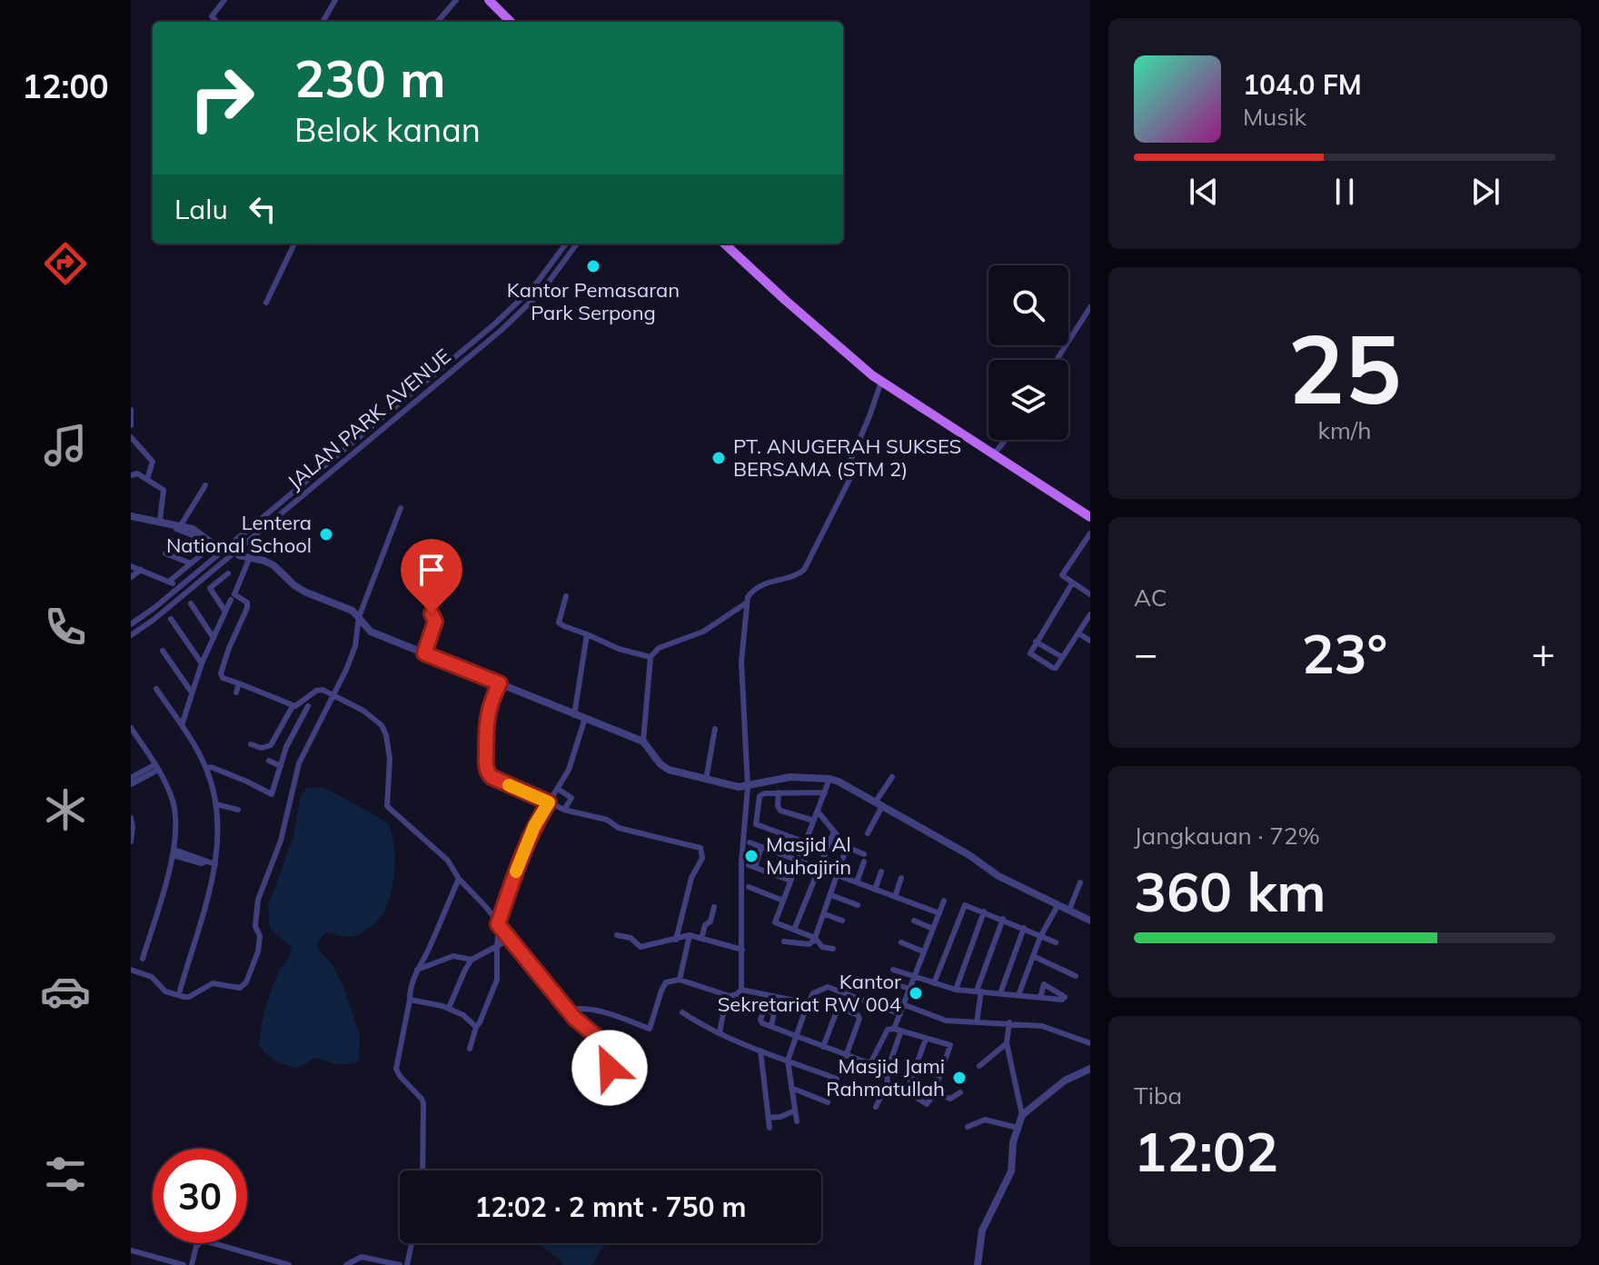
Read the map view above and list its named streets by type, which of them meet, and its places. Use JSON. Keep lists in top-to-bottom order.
{
  "streets": {
    "street": ["JALAN PARK AVENUE"]
  },
  "places": [
    "Kantor Pemasaran Park Serpong",
    "PT. ANUGERAH SUKSES BERSAMA (STM 2)",
    "Lentera National School",
    "Masjid Al Muhajirin",
    "Kantor Sekretariat RW 004",
    "Masjid Jami Rahmatullah"
  ],
  "page": {
    "tabs": "12:00",
    "turn": ["230 m", "Belok kanan"],
    "song": ["104.0 FM", "Musik"],
    "then": "Lalu",
    "tile": [
      ["25", "km/h"],
      "AC",
      ["Jangkauan · 72%", "360 km"],
      ["Tiba", "12:02"]
    ],
    "heat": ["−", "23°", "+"],
    "limit": "30",
    "trip": "12:02 · 2 mnt · 750 m"
  }
}
